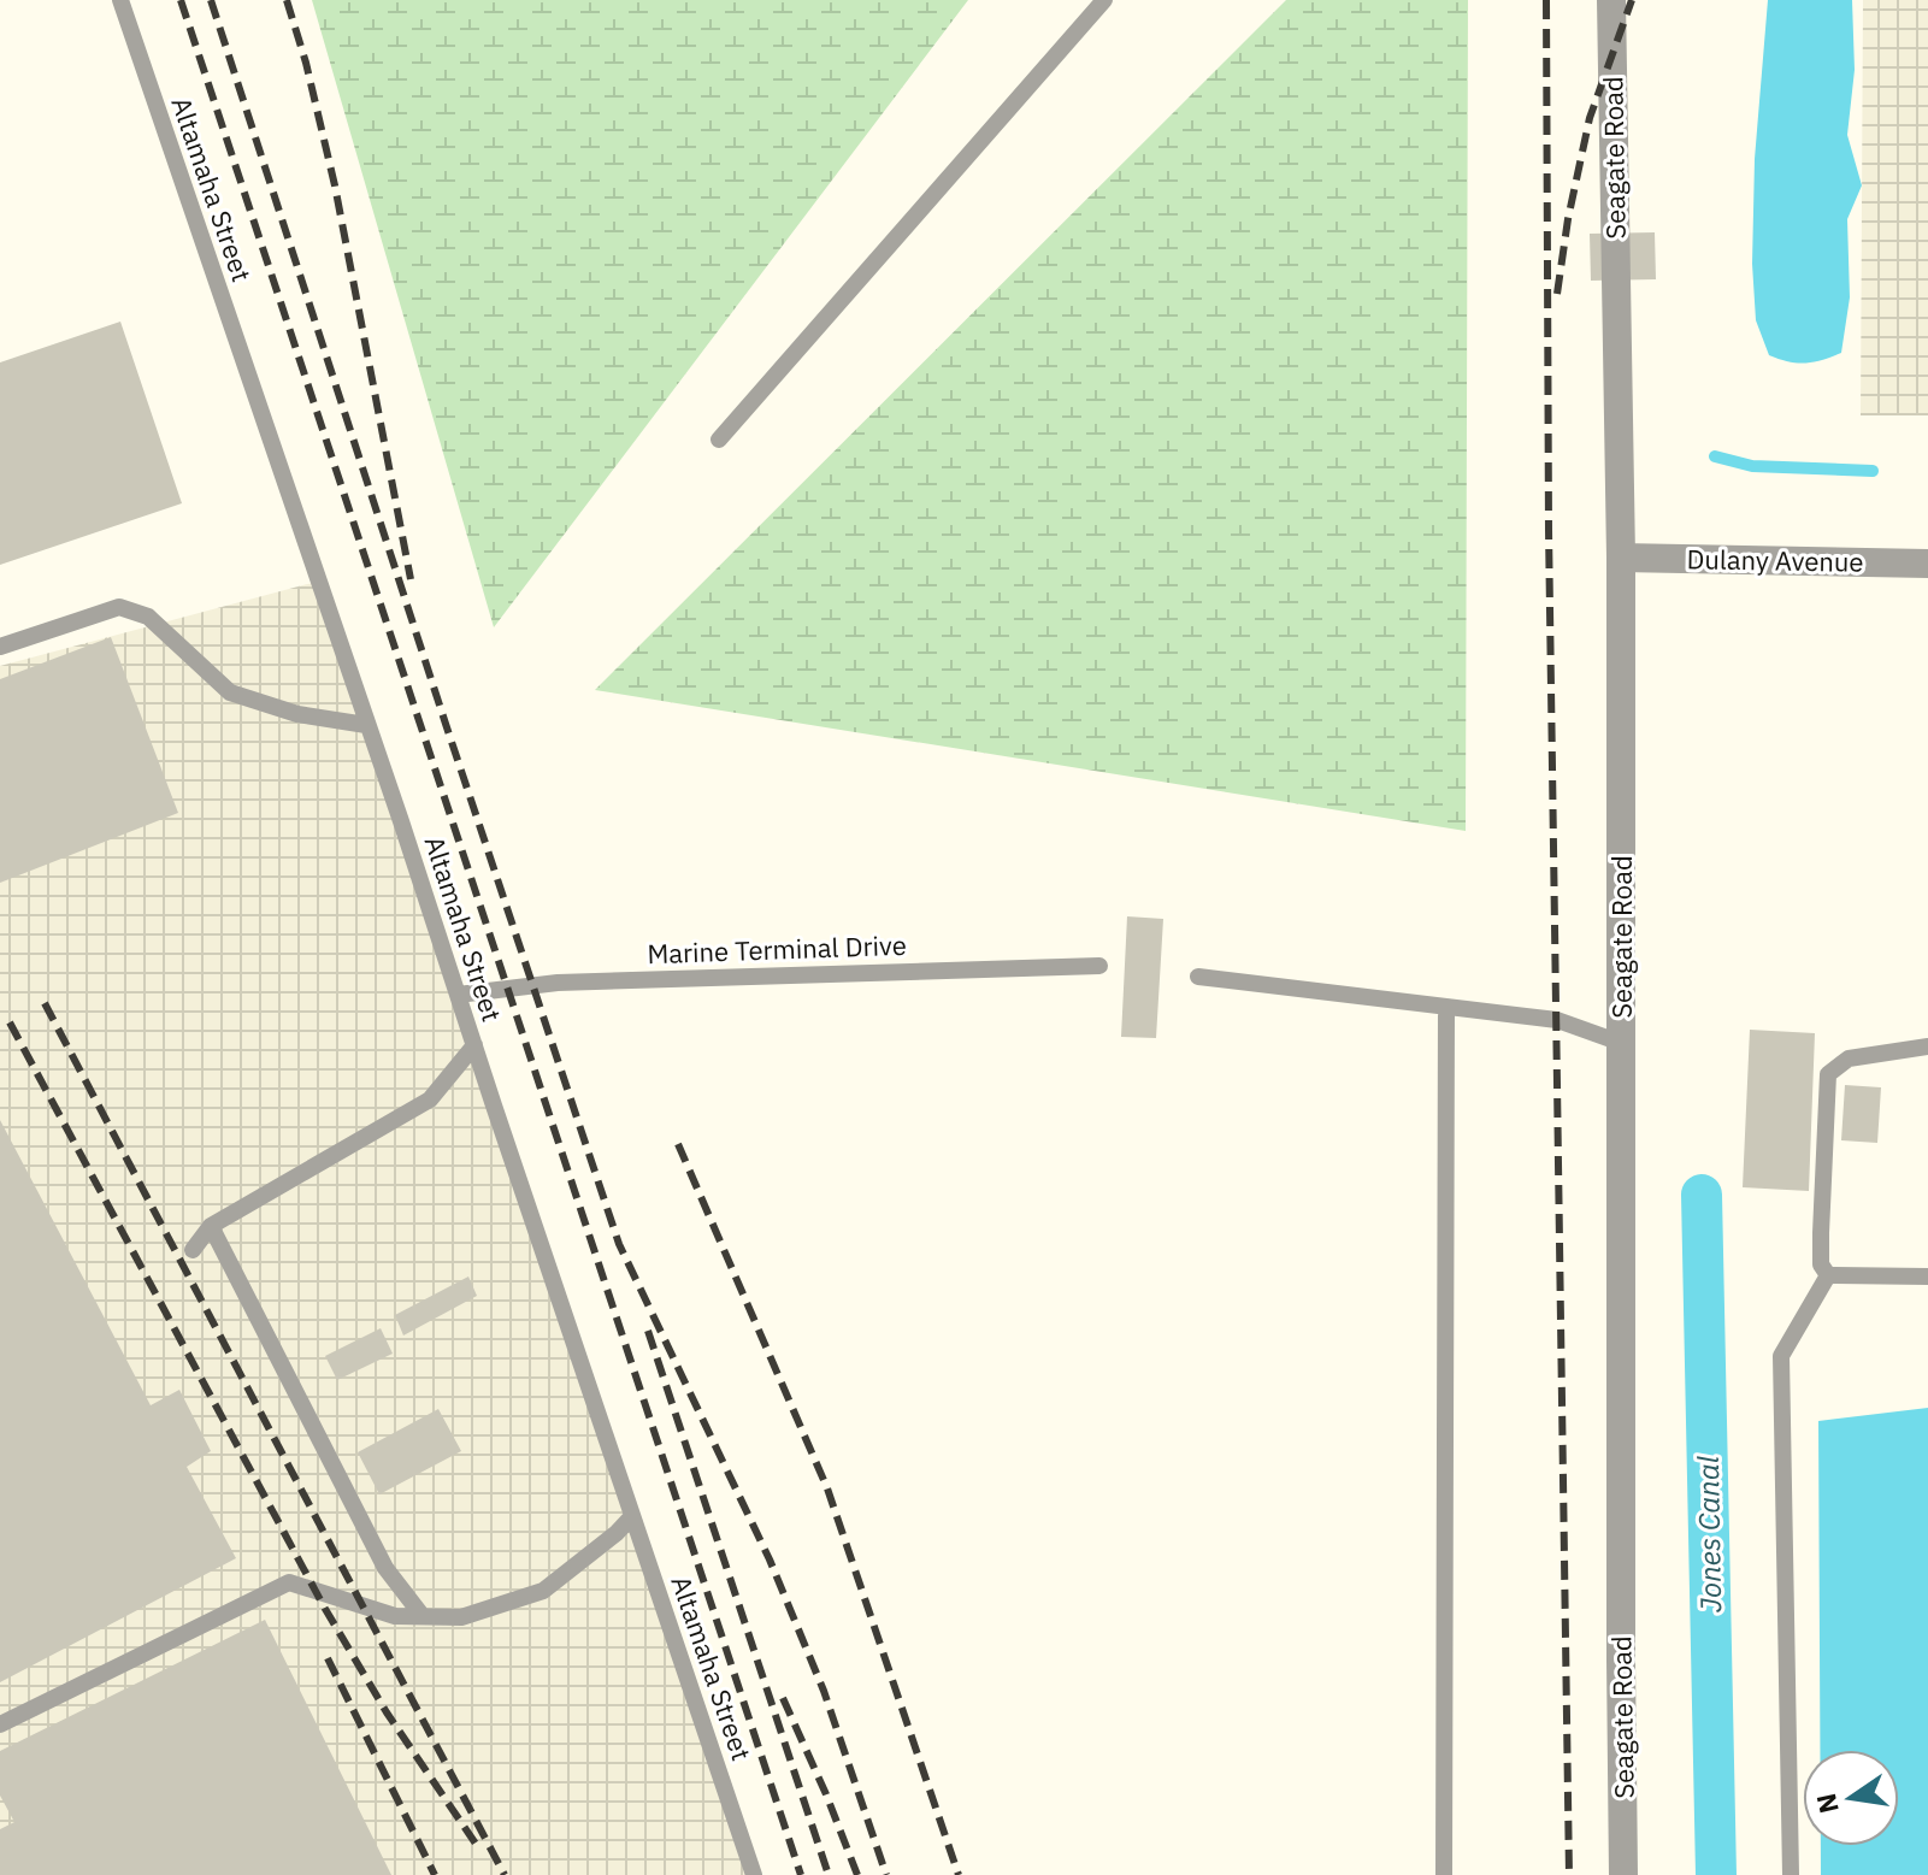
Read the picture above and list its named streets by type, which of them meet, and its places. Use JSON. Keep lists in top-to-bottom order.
{
  "streets": {
    "street": ["Seagate Road", "Dulany Avenue"],
    "lane": ["Altamaha Street", "Marine Terminal Drive"]
  },
  "crossings": [
    ["Seagate Road", "Dulany Avenue"],
    ["Altamaha Street", "Marine Terminal Drive"]
  ],
  "water": ["Jones Canal"],
  "north": "left"
}
